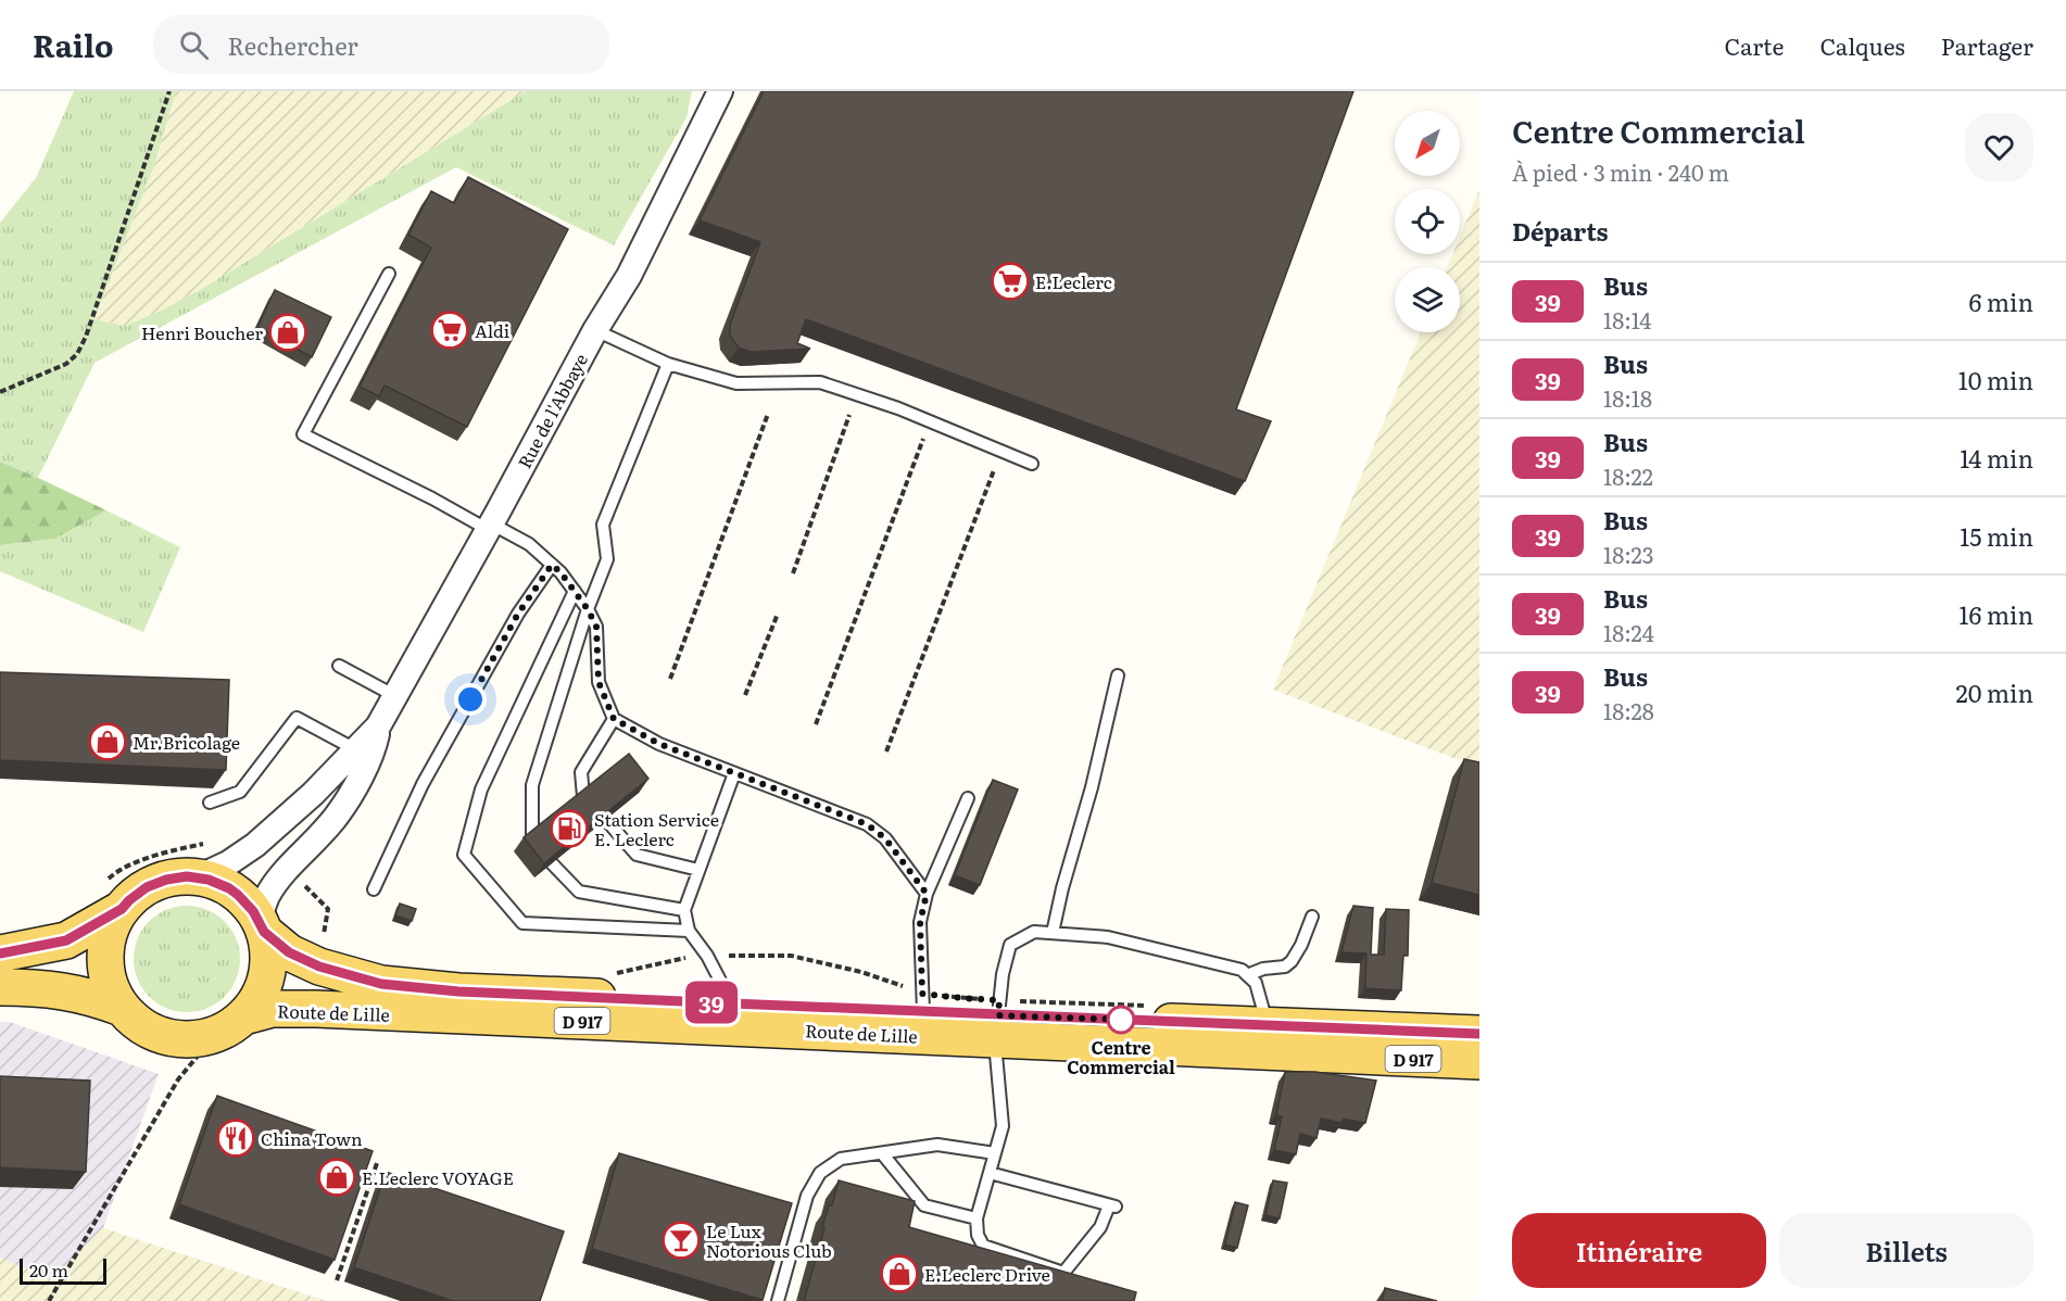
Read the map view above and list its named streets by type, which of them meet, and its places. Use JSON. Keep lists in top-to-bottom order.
{
  "streets": {
    "main road": ["Route de Lille", "D 917"],
    "street": ["Rue de l'Abbaye"]
  },
  "crossings": [
    ["Rue de l'Abbaye", "Route de Lille"]
  ],
  "places": {
    "supermarket": ["E.Leclerc", "Aldi"],
    "shop": [
      "Henri Boucher",
      "Mr.Bricolage",
      "E.Leclerc VOYAGE",
      "E.Leclerc Drive"
    ],
    "fuel station": ["Station Service E. Leclerc"],
    "other": ["Centre Commercial"],
    "restaurant": ["China Town"],
    "bar": ["Le Lux Notorious Club"]
  },
  "lines": ["bus line 39"],
  "scale_bar": "20 m",
  "north": "bottom left",
  "page": {
    "header": "Railo",
    "search": "Rechercher",
    "nav": ["Carte", "Calques", "Partager"],
    "on_map": "39",
    "heading": [
      ["Centre Commercial", "À pied · 3 min · 240 m"],
      "Départs"
    ],
    "list": [
      {
        "mark": "39",
        "name": "Bus",
        "note": "18:14",
        "value": "6 min"
      },
      {
        "mark": "39",
        "name": "Bus",
        "note": "18:18",
        "value": "10 min"
      },
      {
        "mark": "39",
        "name": "Bus",
        "note": "18:22",
        "value": "14 min"
      },
      {
        "mark": "39",
        "name": "Bus",
        "note": "18:23",
        "value": "15 min"
      },
      {
        "mark": "39",
        "name": "Bus",
        "note": "18:24",
        "value": "16 min"
      },
      {
        "mark": "39",
        "name": "Bus",
        "note": "18:28",
        "value": "20 min"
      }
    ],
    "buttons": ["Itinéraire", "Billets"],
    "scale": "20 m"
  }
}
